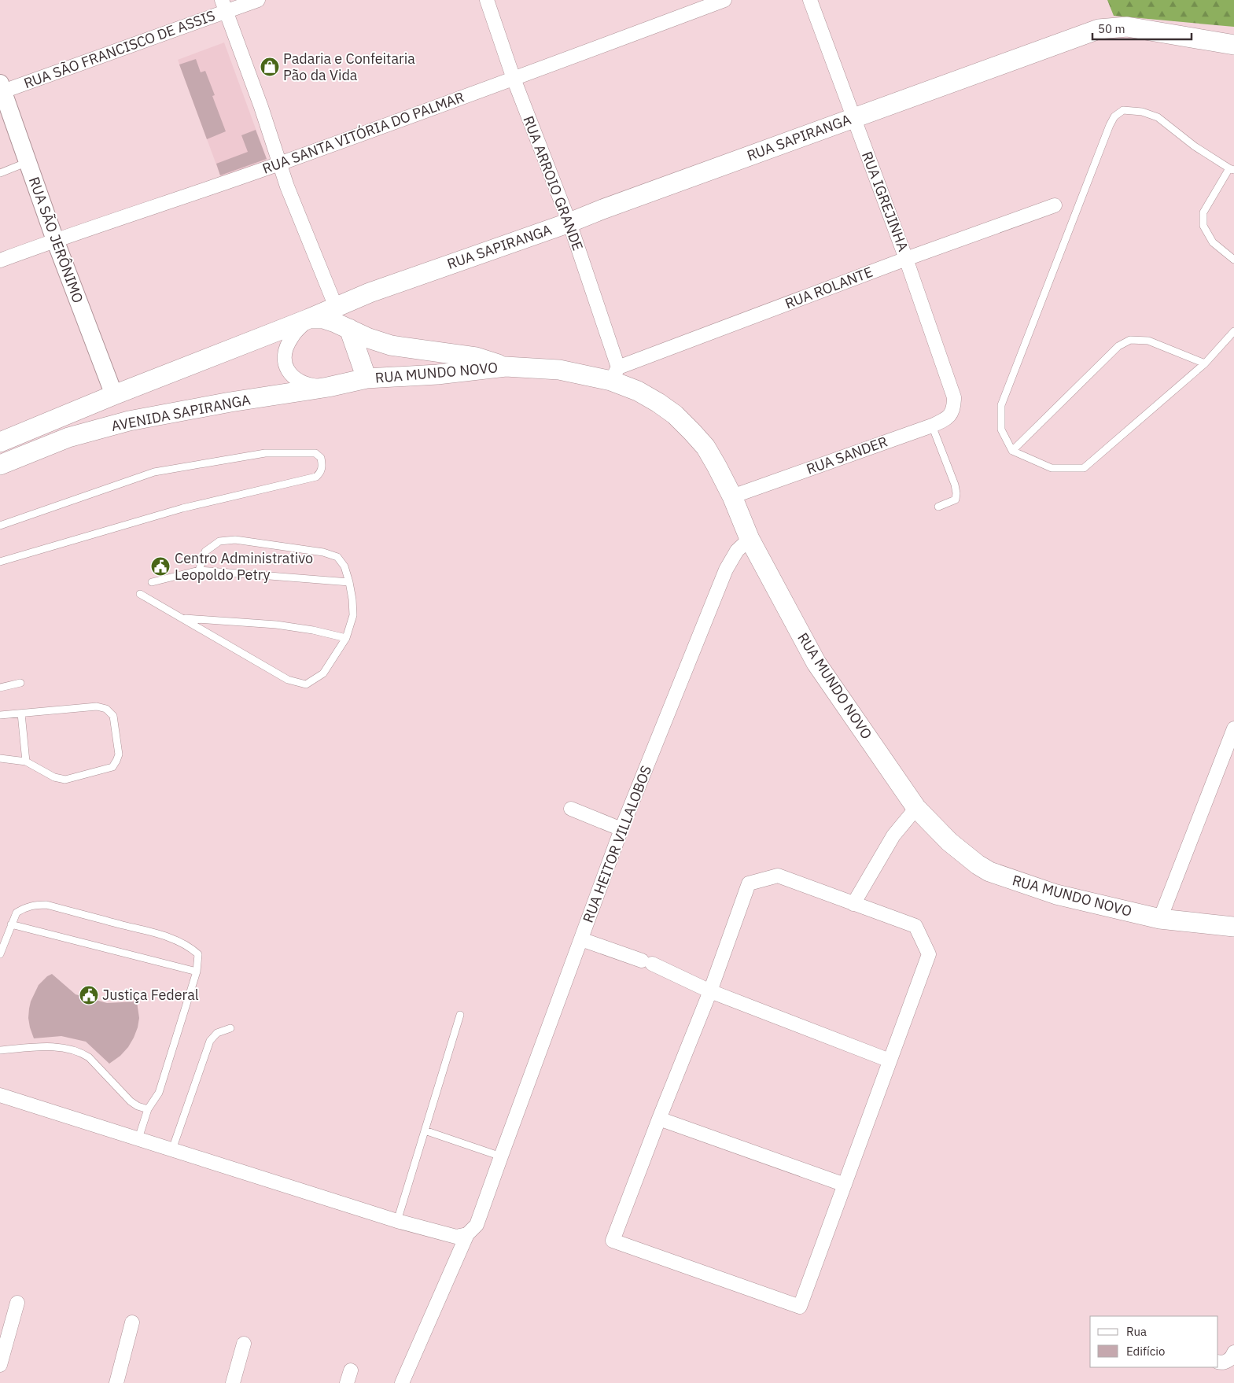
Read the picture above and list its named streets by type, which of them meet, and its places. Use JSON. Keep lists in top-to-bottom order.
{
  "streets": {
    "main road": ["RUA SAPIRANGA", "RUA MUNDO NOVO", "AVENIDA SAPIRANGA"],
    "street": [
      "RUA SÃO FRANCISCO DE ASSIS",
      "RUA SANTA VITÓRIA DO PALMAR",
      "RUA ARROIO GRANDE",
      "RUA IGREJINHA",
      "RUA SÃO JERÔNIMO",
      "RUA ROLANTE",
      "RUA SANDER",
      "RUA HEITOR VILLALOBOS"
    ]
  },
  "crossings": [
    ["RUA SÃO FRANCISCO DE ASSIS", "RUA SÃO JERÔNIMO"],
    ["RUA SANTA VITÓRIA DO PALMAR", "RUA ARROIO GRANDE"],
    ["RUA SANTA VITÓRIA DO PALMAR", "RUA SÃO JERÔNIMO"],
    ["RUA SAPIRANGA", "RUA ARROIO GRANDE"],
    ["RUA SAPIRANGA", "RUA IGREJINHA"],
    ["RUA SAPIRANGA", "RUA MUNDO NOVO"],
    ["RUA SAPIRANGA", "AVENIDA SAPIRANGA"],
    ["RUA ARROIO GRANDE", "RUA ROLANTE"],
    ["RUA ARROIO GRANDE", "RUA MUNDO NOVO"],
    ["RUA IGREJINHA", "RUA ROLANTE"],
    ["RUA IGREJINHA", "RUA SANDER"],
    ["RUA SÃO JERÔNIMO", "AVENIDA SAPIRANGA"],
    ["RUA ROLANTE", "RUA MUNDO NOVO"],
    ["RUA MUNDO NOVO", "AVENIDA SAPIRANGA"],
    ["RUA MUNDO NOVO", "RUA SANDER"],
    ["RUA MUNDO NOVO", "RUA HEITOR VILLALOBOS"]
  ],
  "places": {
    "shop": ["Padaria e Confeitaria Pão da Vida"],
    "public building": ["Centro Administrativo Leopoldo Petry", "Justiça Federal"]
  },
  "legend": ["Rua", "Edifício"],
  "scale_bar": "50 m"
}
